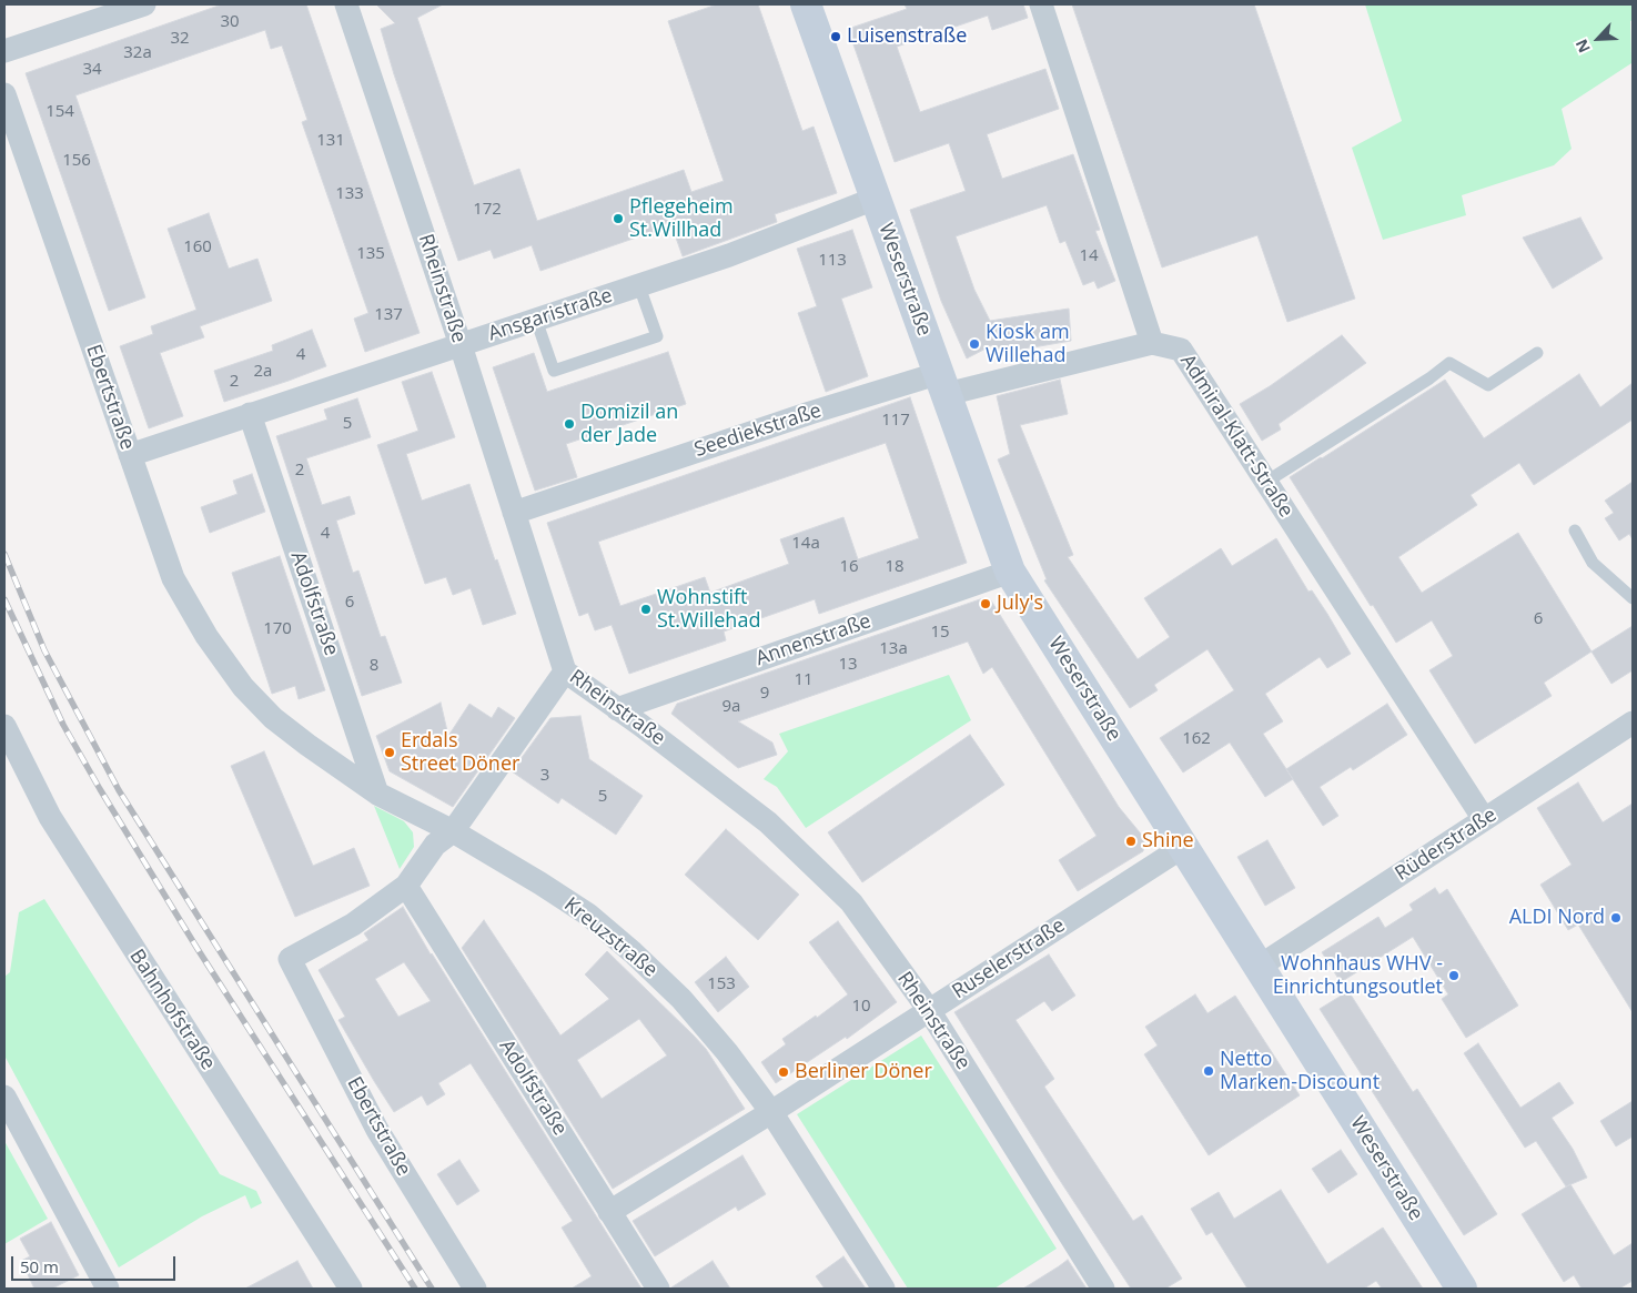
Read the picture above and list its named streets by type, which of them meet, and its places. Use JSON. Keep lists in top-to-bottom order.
{
  "streets": {
    "street": [
      "Weserstraße",
      "Rheinstraße",
      "Ansgaristraße",
      "Ebertstraße",
      "Seediekstraße",
      "Admiral-Klatt-Straße",
      "Adolfstraße",
      "Annenstraße",
      "Rüderstraße",
      "Kreuzstraße",
      "Ruselerstraße",
      "Bahnhofstraße"
    ]
  },
  "crossings": [
    ["Weserstraße", "Ansgaristraße"],
    ["Weserstraße", "Seediekstraße"],
    ["Weserstraße", "Annenstraße"],
    ["Weserstraße", "Rüderstraße"],
    ["Weserstraße", "Ruselerstraße"],
    ["Rheinstraße", "Ansgaristraße"],
    ["Rheinstraße", "Seediekstraße"],
    ["Rheinstraße", "Annenstraße"],
    ["Rheinstraße", "Ruselerstraße"],
    ["Ansgaristraße", "Ebertstraße"],
    ["Ansgaristraße", "Adolfstraße"],
    ["Ebertstraße", "Adolfstraße"],
    ["Ebertstraße", "Kreuzstraße"],
    ["Seediekstraße", "Admiral-Klatt-Straße"],
    ["Admiral-Klatt-Straße", "Rüderstraße"],
    ["Adolfstraße", "Kreuzstraße"],
    ["Adolfstraße", "Ruselerstraße"],
    ["Kreuzstraße", "Ruselerstraße"]
  ],
  "places": [
    "Luisenstraße",
    "Pflegeheim St.Willhad",
    "Kiosk am Willehad",
    "Domizil an der Jade",
    "July's",
    "Wohnstift St.Willehad",
    "Erdals Street Döner",
    "Shine",
    "ALDI Nord",
    "Wohnhaus WHV - Einrichtungsoutlet",
    "Netto Marken-Discount",
    "Berliner Döner"
  ],
  "house_numbers": [
    "30",
    "32",
    "32a",
    "34",
    "154",
    "131",
    "156",
    "133",
    "172",
    "160",
    "135",
    "14",
    "113",
    "137",
    "4",
    "2a",
    "2",
    "117",
    "5",
    "2",
    "4",
    "14a",
    "16",
    "18",
    "6",
    "6",
    "170",
    "15",
    "13a",
    "13",
    "8",
    "11",
    "9",
    "9a",
    "162",
    "3",
    "5",
    "153",
    "10"
  ],
  "scale_bar": "50 m",
  "north": "bottom left"
}
